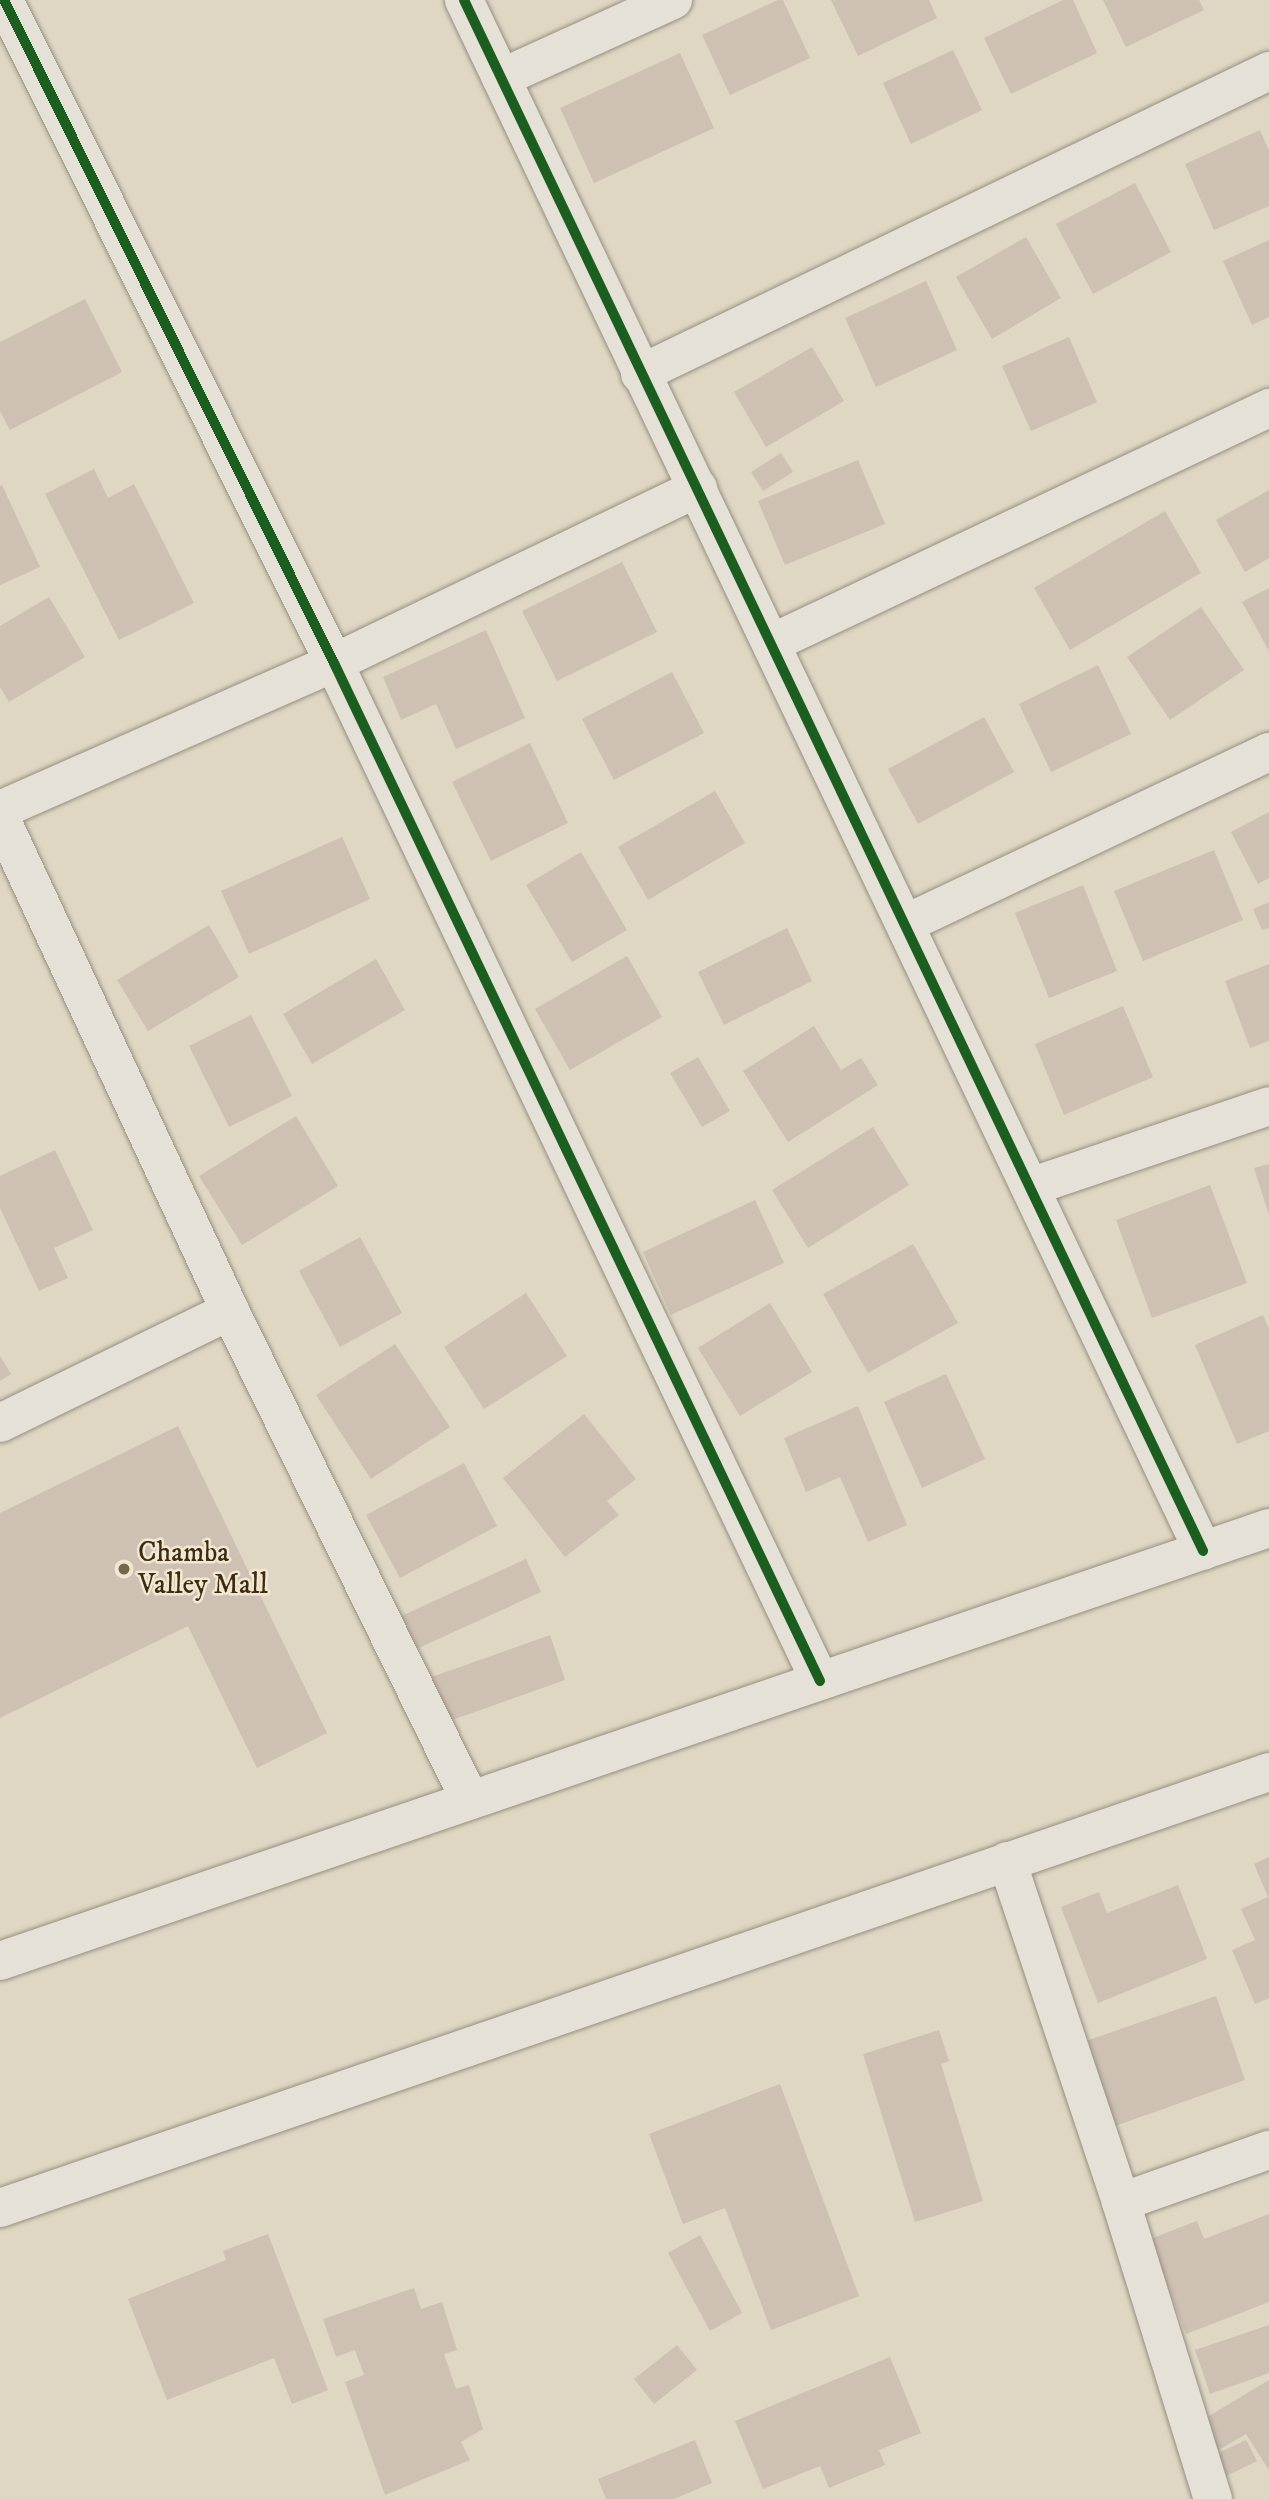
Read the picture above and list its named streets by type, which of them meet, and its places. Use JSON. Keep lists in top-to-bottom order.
{
  "places": ["Chamba Valley Mall"]
}
